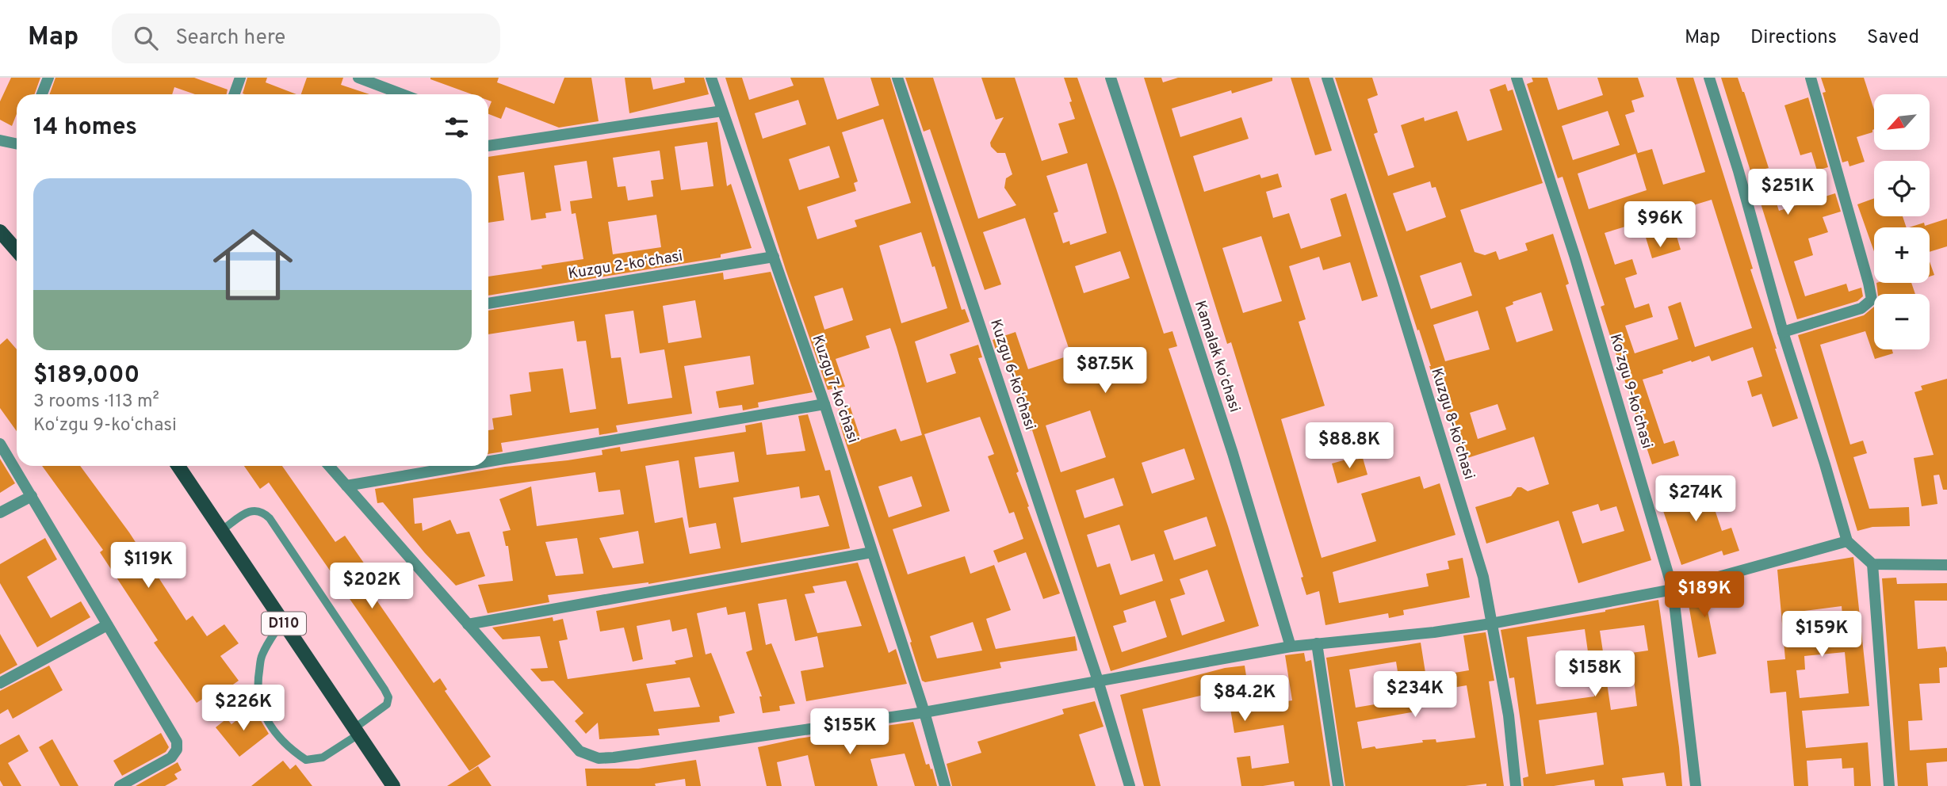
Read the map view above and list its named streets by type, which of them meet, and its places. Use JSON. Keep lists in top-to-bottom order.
{
  "streets": {
    "main road": ["D110"],
    "street": [
      "Kuzgu 2-koʻchasi",
      "Kamalak koʻchasi",
      "Kuzgu 6-koʻchasi",
      "Kuzgu 7-koʻchasi",
      "Koʻzgu 9-koʻchasi",
      "Kuzgu 8-koʻchasi"
    ]
  },
  "crossings": [
    ["Kuzgu 2-koʻchasi", "Kuzgu 7-koʻchasi"]
  ],
  "north": "bottom left",
  "page": {
    "header": "Map",
    "search": "Search here",
    "nav": ["Map", "Directions", "Saved"],
    "map_buttons": ["+", "−"],
    "heading": "14 homes",
    "list": [
      {
        "name": "$189,000",
        "note": "3 rooms · 113 m² · Koʻzgu 9-koʻchasi"
      }
    ],
    "price": [
      "$251K",
      "$96K",
      "$87.5K",
      "$88.8K",
      "$274K",
      "$119K",
      "$202K",
      "$189K",
      "$159K",
      "$158K",
      "$234K",
      "$84.2K",
      "$226K",
      "$155K"
    ]
  }
}
